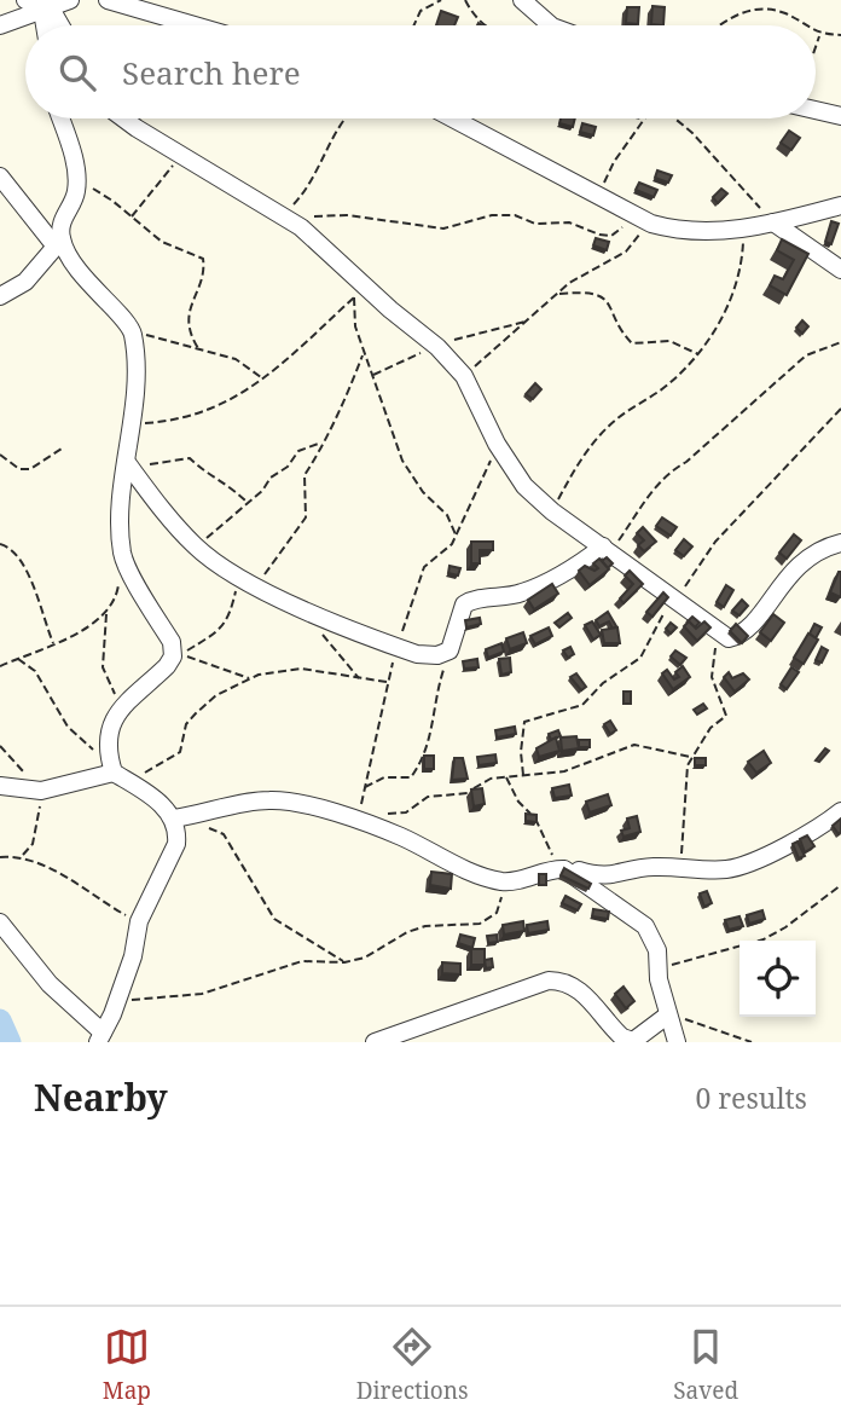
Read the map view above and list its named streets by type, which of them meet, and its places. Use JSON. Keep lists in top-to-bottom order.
{
  "page": {
    "search": "Search here",
    "heading": ["Nearby", "0 results"],
    "nav": ["Map", "Directions", "Saved"]
  }
}
